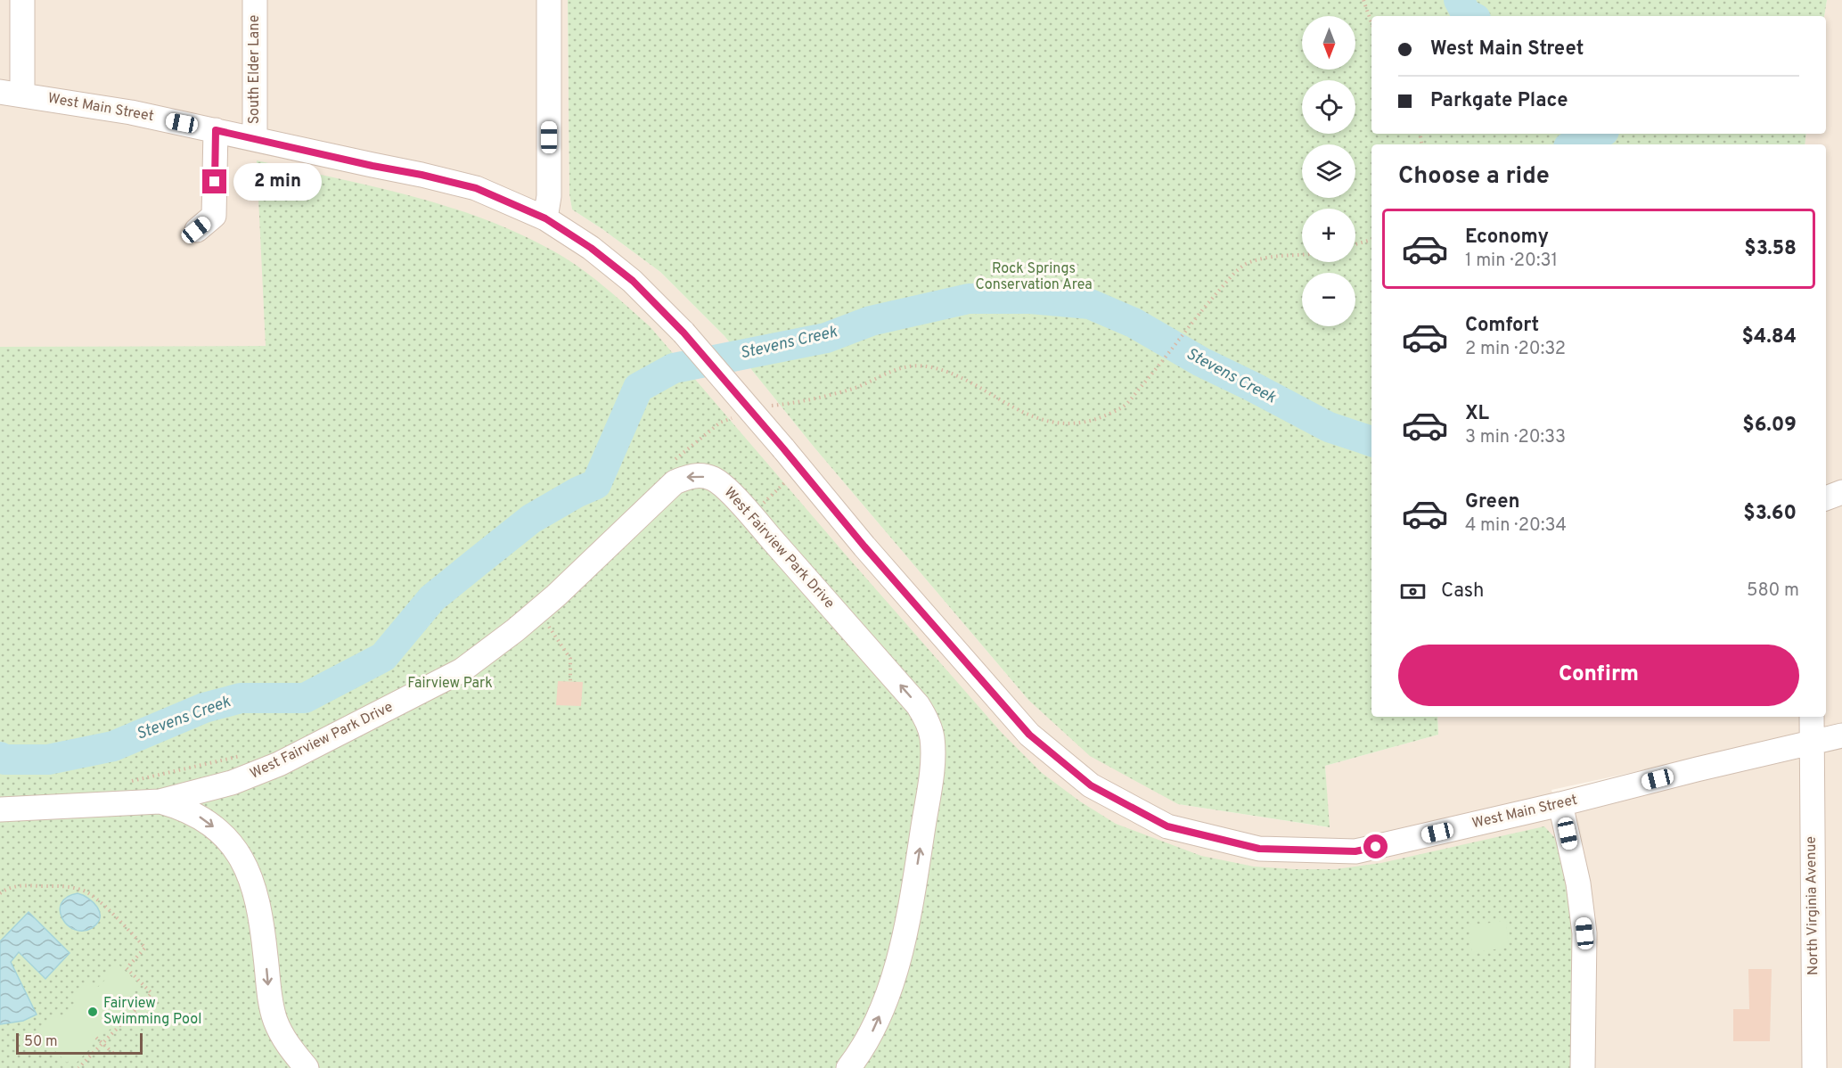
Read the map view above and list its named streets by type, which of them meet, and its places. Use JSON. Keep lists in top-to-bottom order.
{
  "streets": {
    "street": [
      "South Elder Lane",
      "West Main Street",
      "West Fairview Park Drive",
      "North Virginia Avenue"
    ]
  },
  "crossings": [
    ["South Elder Lane", "West Main Street"],
    ["West Main Street", "North Virginia Avenue"]
  ],
  "water": ["Stevens Creek"],
  "parks": ["Rock Springs Conservation Area", "Fairview Park"],
  "places": ["Fairview Swimming Pool"],
  "scale_bar": "50 m",
  "north": "bottom",
  "page": {
    "map_buttons": ["+", "−"],
    "banner": ["West Main Street", "Parkgate Place"],
    "heading": "Choose a ride",
    "bubble": "2 min",
    "list": [
      {
        "name": "Economy",
        "note": "1 min · 20:31",
        "value": "$3.58"
      },
      {
        "name": "Comfort",
        "note": "2 min · 20:32",
        "value": "$4.84"
      },
      {
        "name": "XL",
        "note": "3 min · 20:33",
        "value": "$6.09"
      },
      {
        "name": "Green",
        "note": "4 min · 20:34",
        "value": "$3.60"
      }
    ],
    "pay": ["Cash", "580 m"],
    "buttons": "Confirm",
    "scale": "50 m"
  }
}
